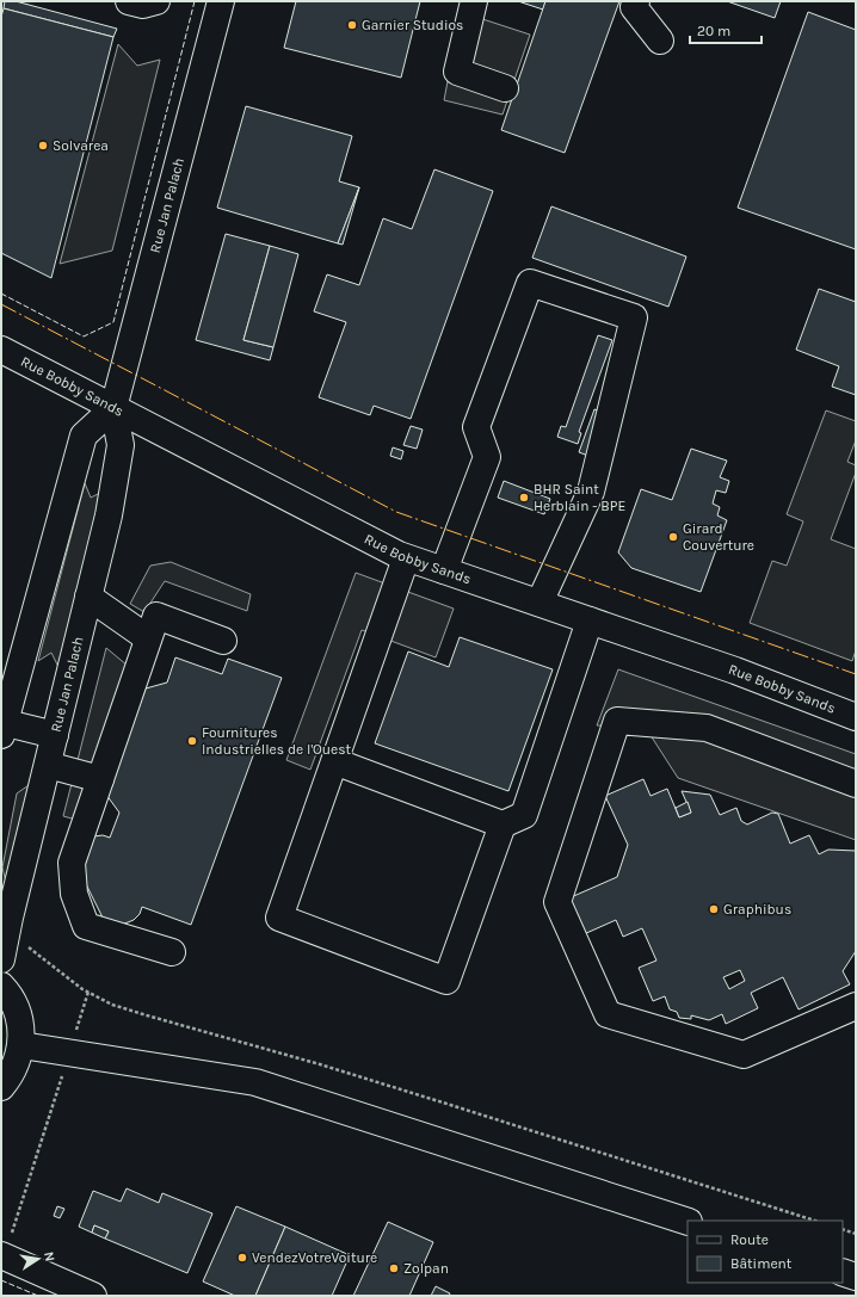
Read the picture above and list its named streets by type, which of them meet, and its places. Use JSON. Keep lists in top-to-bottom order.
{
  "streets": {
    "street": ["Rue Jan Palach", "Rue Bobby Sands"]
  },
  "crossings": [
    ["Rue Jan Palach", "Rue Bobby Sands"]
  ],
  "places": [
    "Garnier Studios",
    "Solvarea",
    "BHR Saint Herblain - BPE",
    "Girard Couverture",
    "Fournitures Industrielles de l'Ouest",
    "Graphibus",
    "VendezVotreVoiture",
    "Zolpan"
  ],
  "legend": ["Route", "Bâtiment"],
  "scale_bar": "20 m",
  "north": "right"
}
